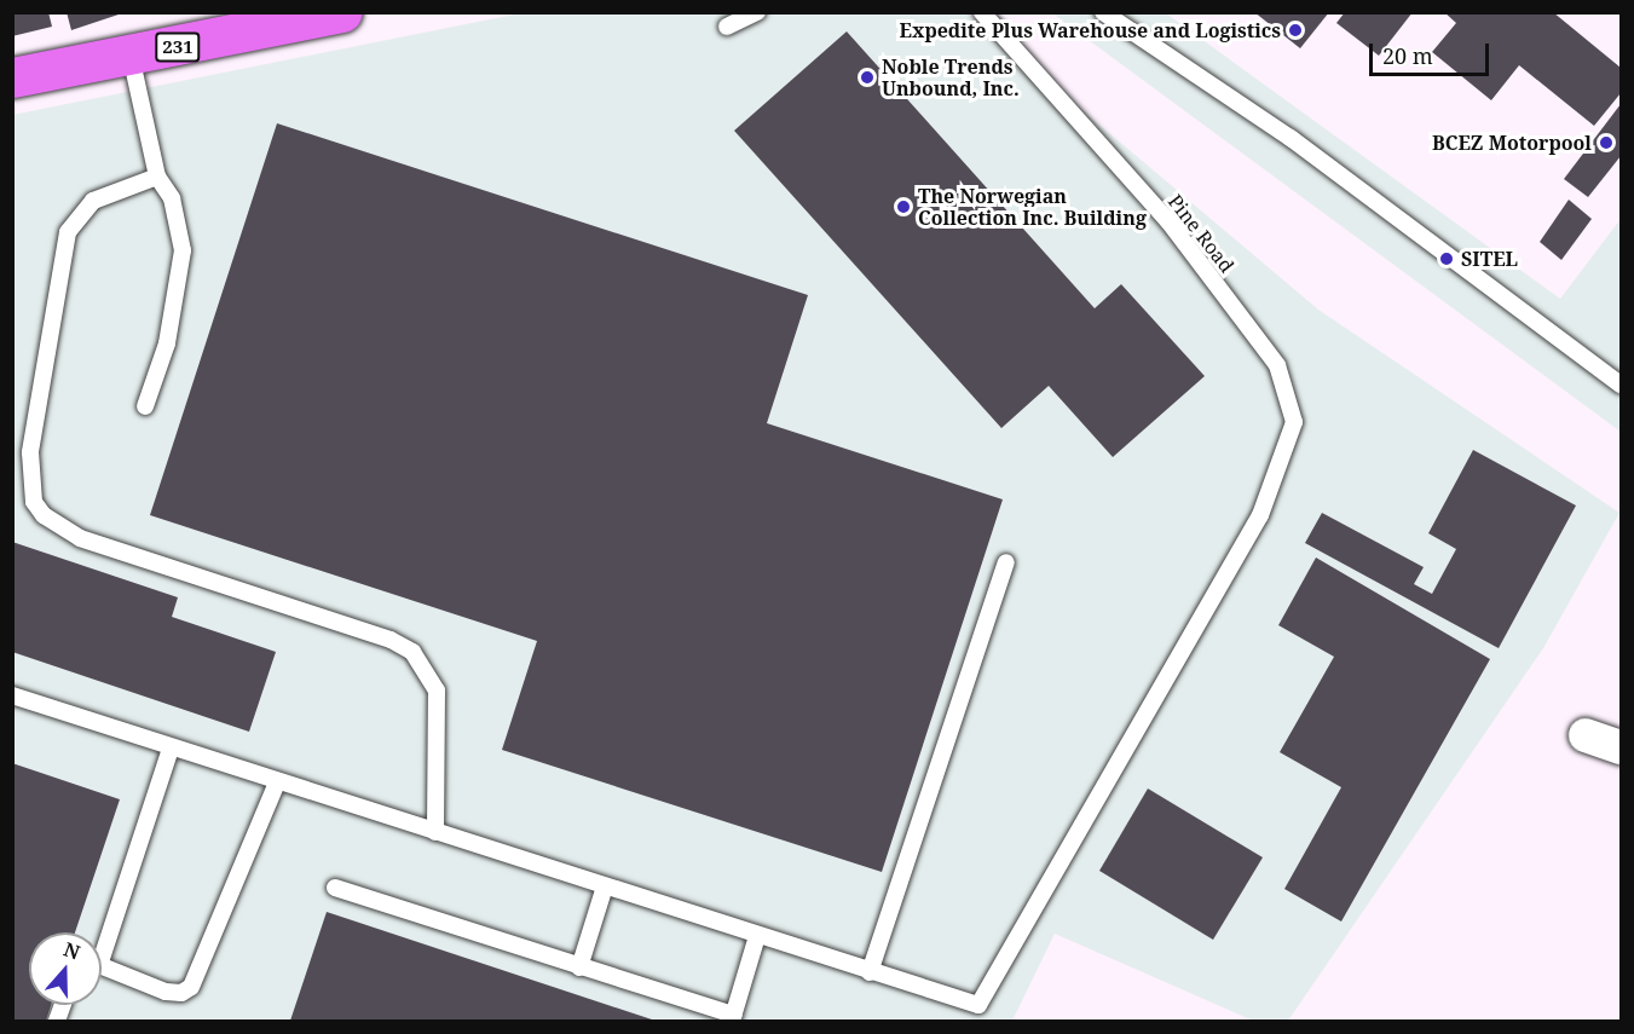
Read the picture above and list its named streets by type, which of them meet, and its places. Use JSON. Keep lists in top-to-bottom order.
{
  "streets": {
    "main road": ["231"],
    "lane": ["Pine Road"]
  },
  "places": [
    "Expedite Plus Warehouse and Logistics",
    "Noble Trends Unbound, Inc.",
    "BCEZ Motorpool",
    "The Norwegian Collection Inc. Building",
    "SITEL"
  ],
  "scale_bar": "20 m",
  "north": "top"
}
